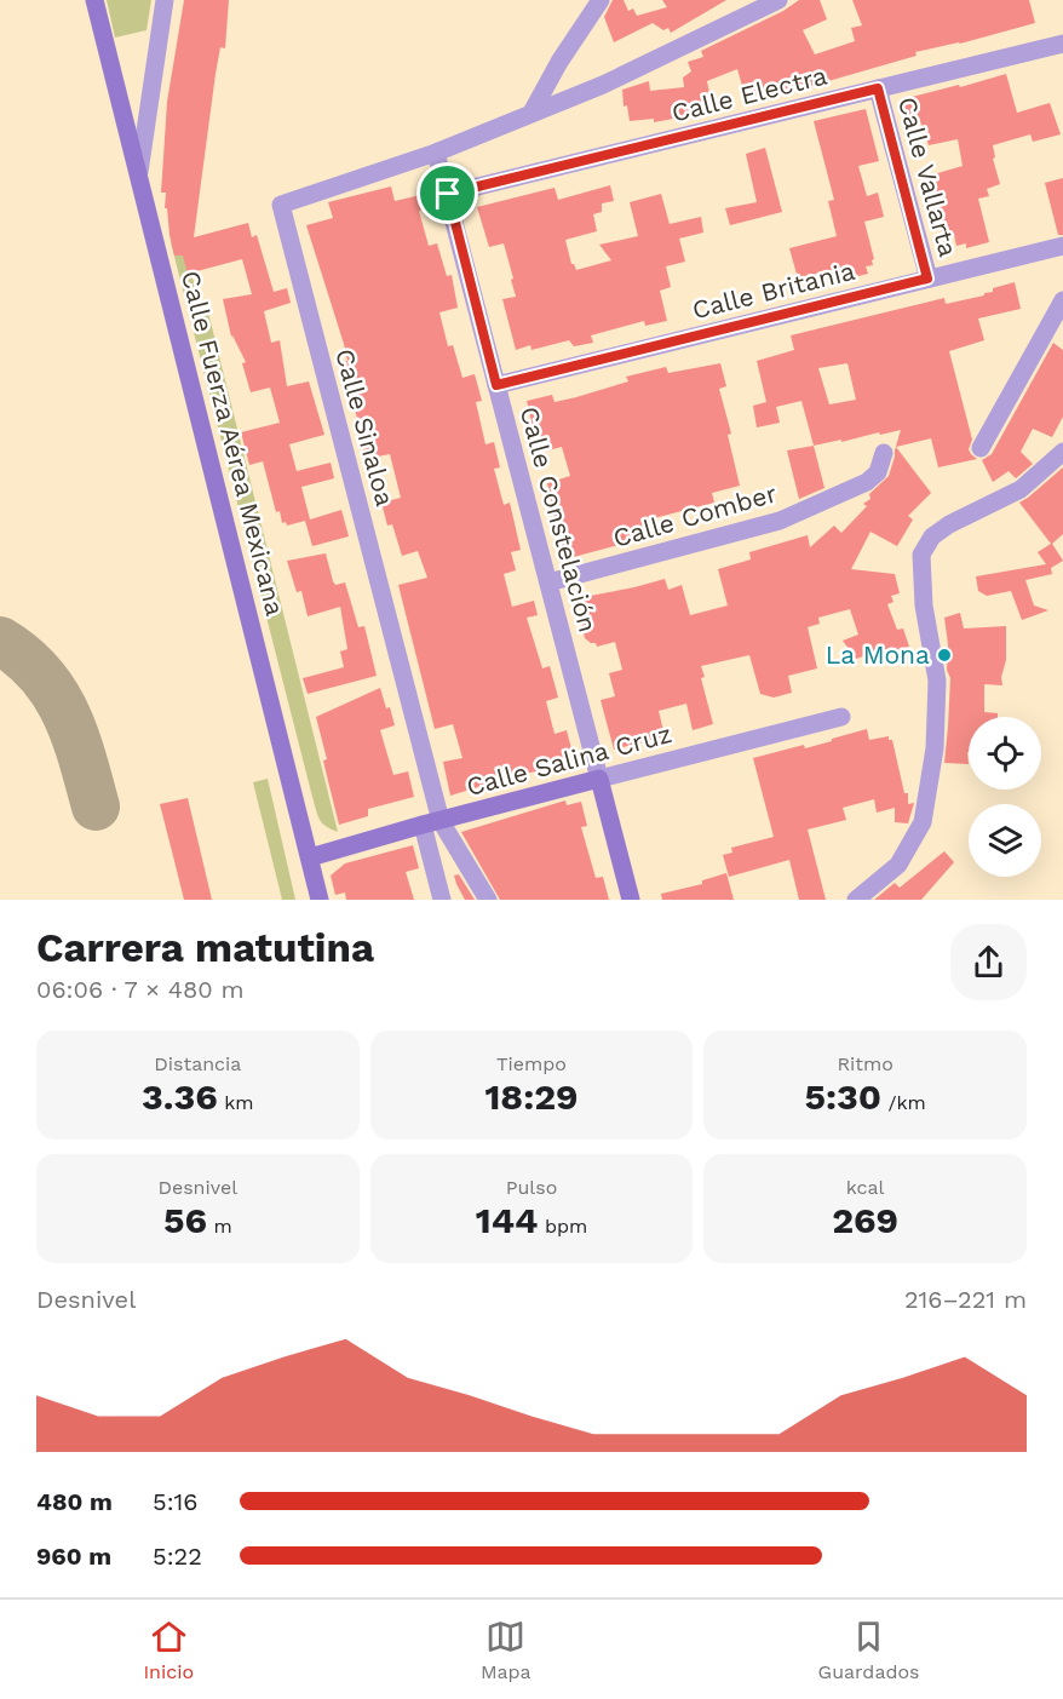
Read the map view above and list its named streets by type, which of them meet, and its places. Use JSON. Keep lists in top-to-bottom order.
{
  "streets": {
    "main road": ["Calle Fuerza Aérea Mexicana", "Calle Constelación", "Calle Salina Cruz"],
    "street": [
      "Calle Electra",
      "Calle Vallarta",
      "Calle Britania",
      "Calle Sinaloa",
      "Calle Comber"
    ]
  },
  "crossings": [
    ["Calle Electra", "Calle Vallarta"],
    ["Calle Electra", "Calle Constelación"],
    ["Calle Vallarta", "Calle Britania"],
    ["Calle Britania", "Calle Constelación"],
    ["Calle Sinaloa", "Calle Constelación"],
    ["Calle Sinaloa", "Calle Salina Cruz"],
    ["Calle Fuerza Aérea Mexicana", "Calle Salina Cruz"],
    ["Calle Comber", "Calle Constelación"],
    ["Calle Constelación", "Calle Salina Cruz"]
  ],
  "places": ["La Mona"],
  "page": {
    "heading": ["Carrera matutina", "06:06 · 7 × 480 m"],
    "stats": [
      ["Distancia", "3.36 km"],
      ["Tiempo", "18:29"],
      ["Ritmo", "5:30 /km"],
      ["Desnivel", "56 m"],
      ["Pulso", "144 bpm"],
      ["kcal", "269"]
    ],
    "chart": ["Desnivel", "216–221 m"],
    "list": [
      {
        "name": "480 m",
        "note": "5:16"
      },
      {
        "name": "960 m",
        "note": "5:22"
      }
    ],
    "tabs": ["Inicio", "Mapa", "Guardados"]
  }
}
